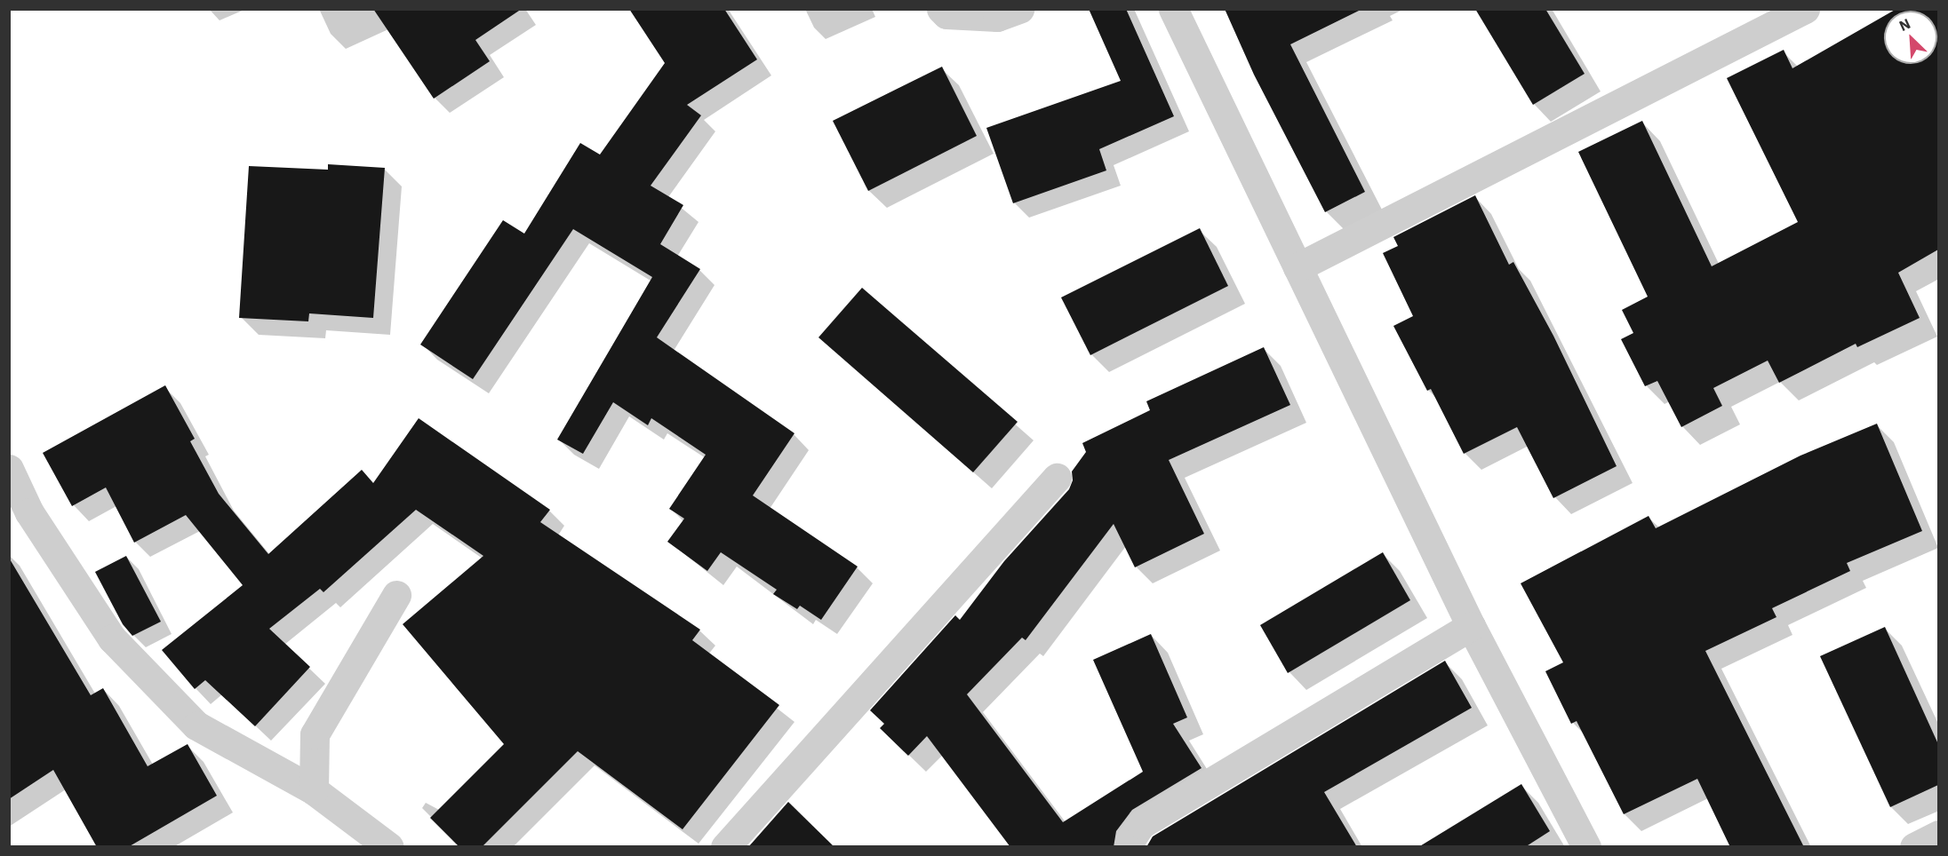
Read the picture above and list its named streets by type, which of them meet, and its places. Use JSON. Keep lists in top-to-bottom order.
{
  "north": "top left"
}
